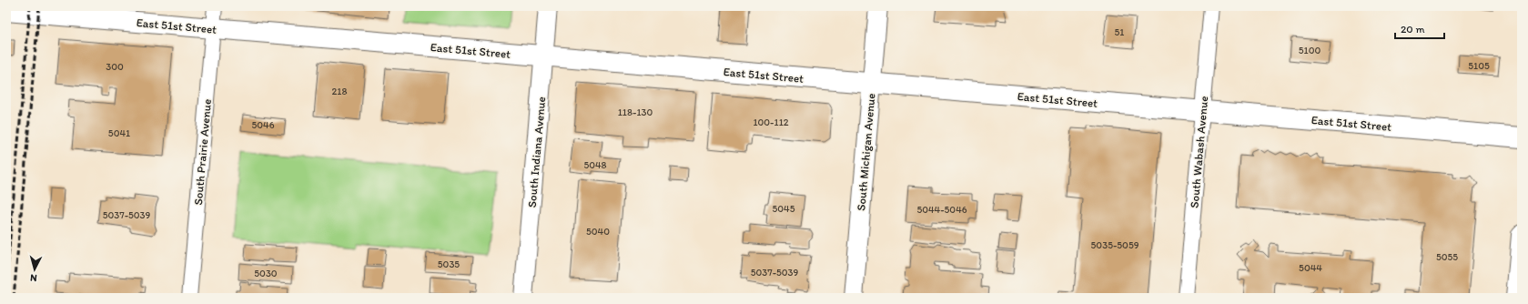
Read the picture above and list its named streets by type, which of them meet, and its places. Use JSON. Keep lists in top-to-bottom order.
{
  "streets": {
    "main road": ["East 51st Street"],
    "street": [
      "South Prairie Avenue",
      "South Indiana Avenue",
      "South Michigan Avenue",
      "South Wabash Avenue"
    ]
  },
  "crossings": [
    ["East 51st Street", "South Prairie Avenue"],
    ["East 51st Street", "South Indiana Avenue"],
    ["East 51st Street", "South Michigan Avenue"],
    ["East 51st Street", "South Wabash Avenue"]
  ],
  "house_numbers": [
    "51",
    "5100",
    "5105",
    "300",
    "218",
    "118-130",
    "100-112",
    "5046",
    "5041",
    "5048",
    "5045",
    "5044-5046",
    "5037-5039",
    "5040",
    "5035-5059",
    "5055",
    "5035",
    "5044",
    "5037-5039",
    "5030"
  ],
  "scale_bar": "20 m",
  "north": "bottom"
}
